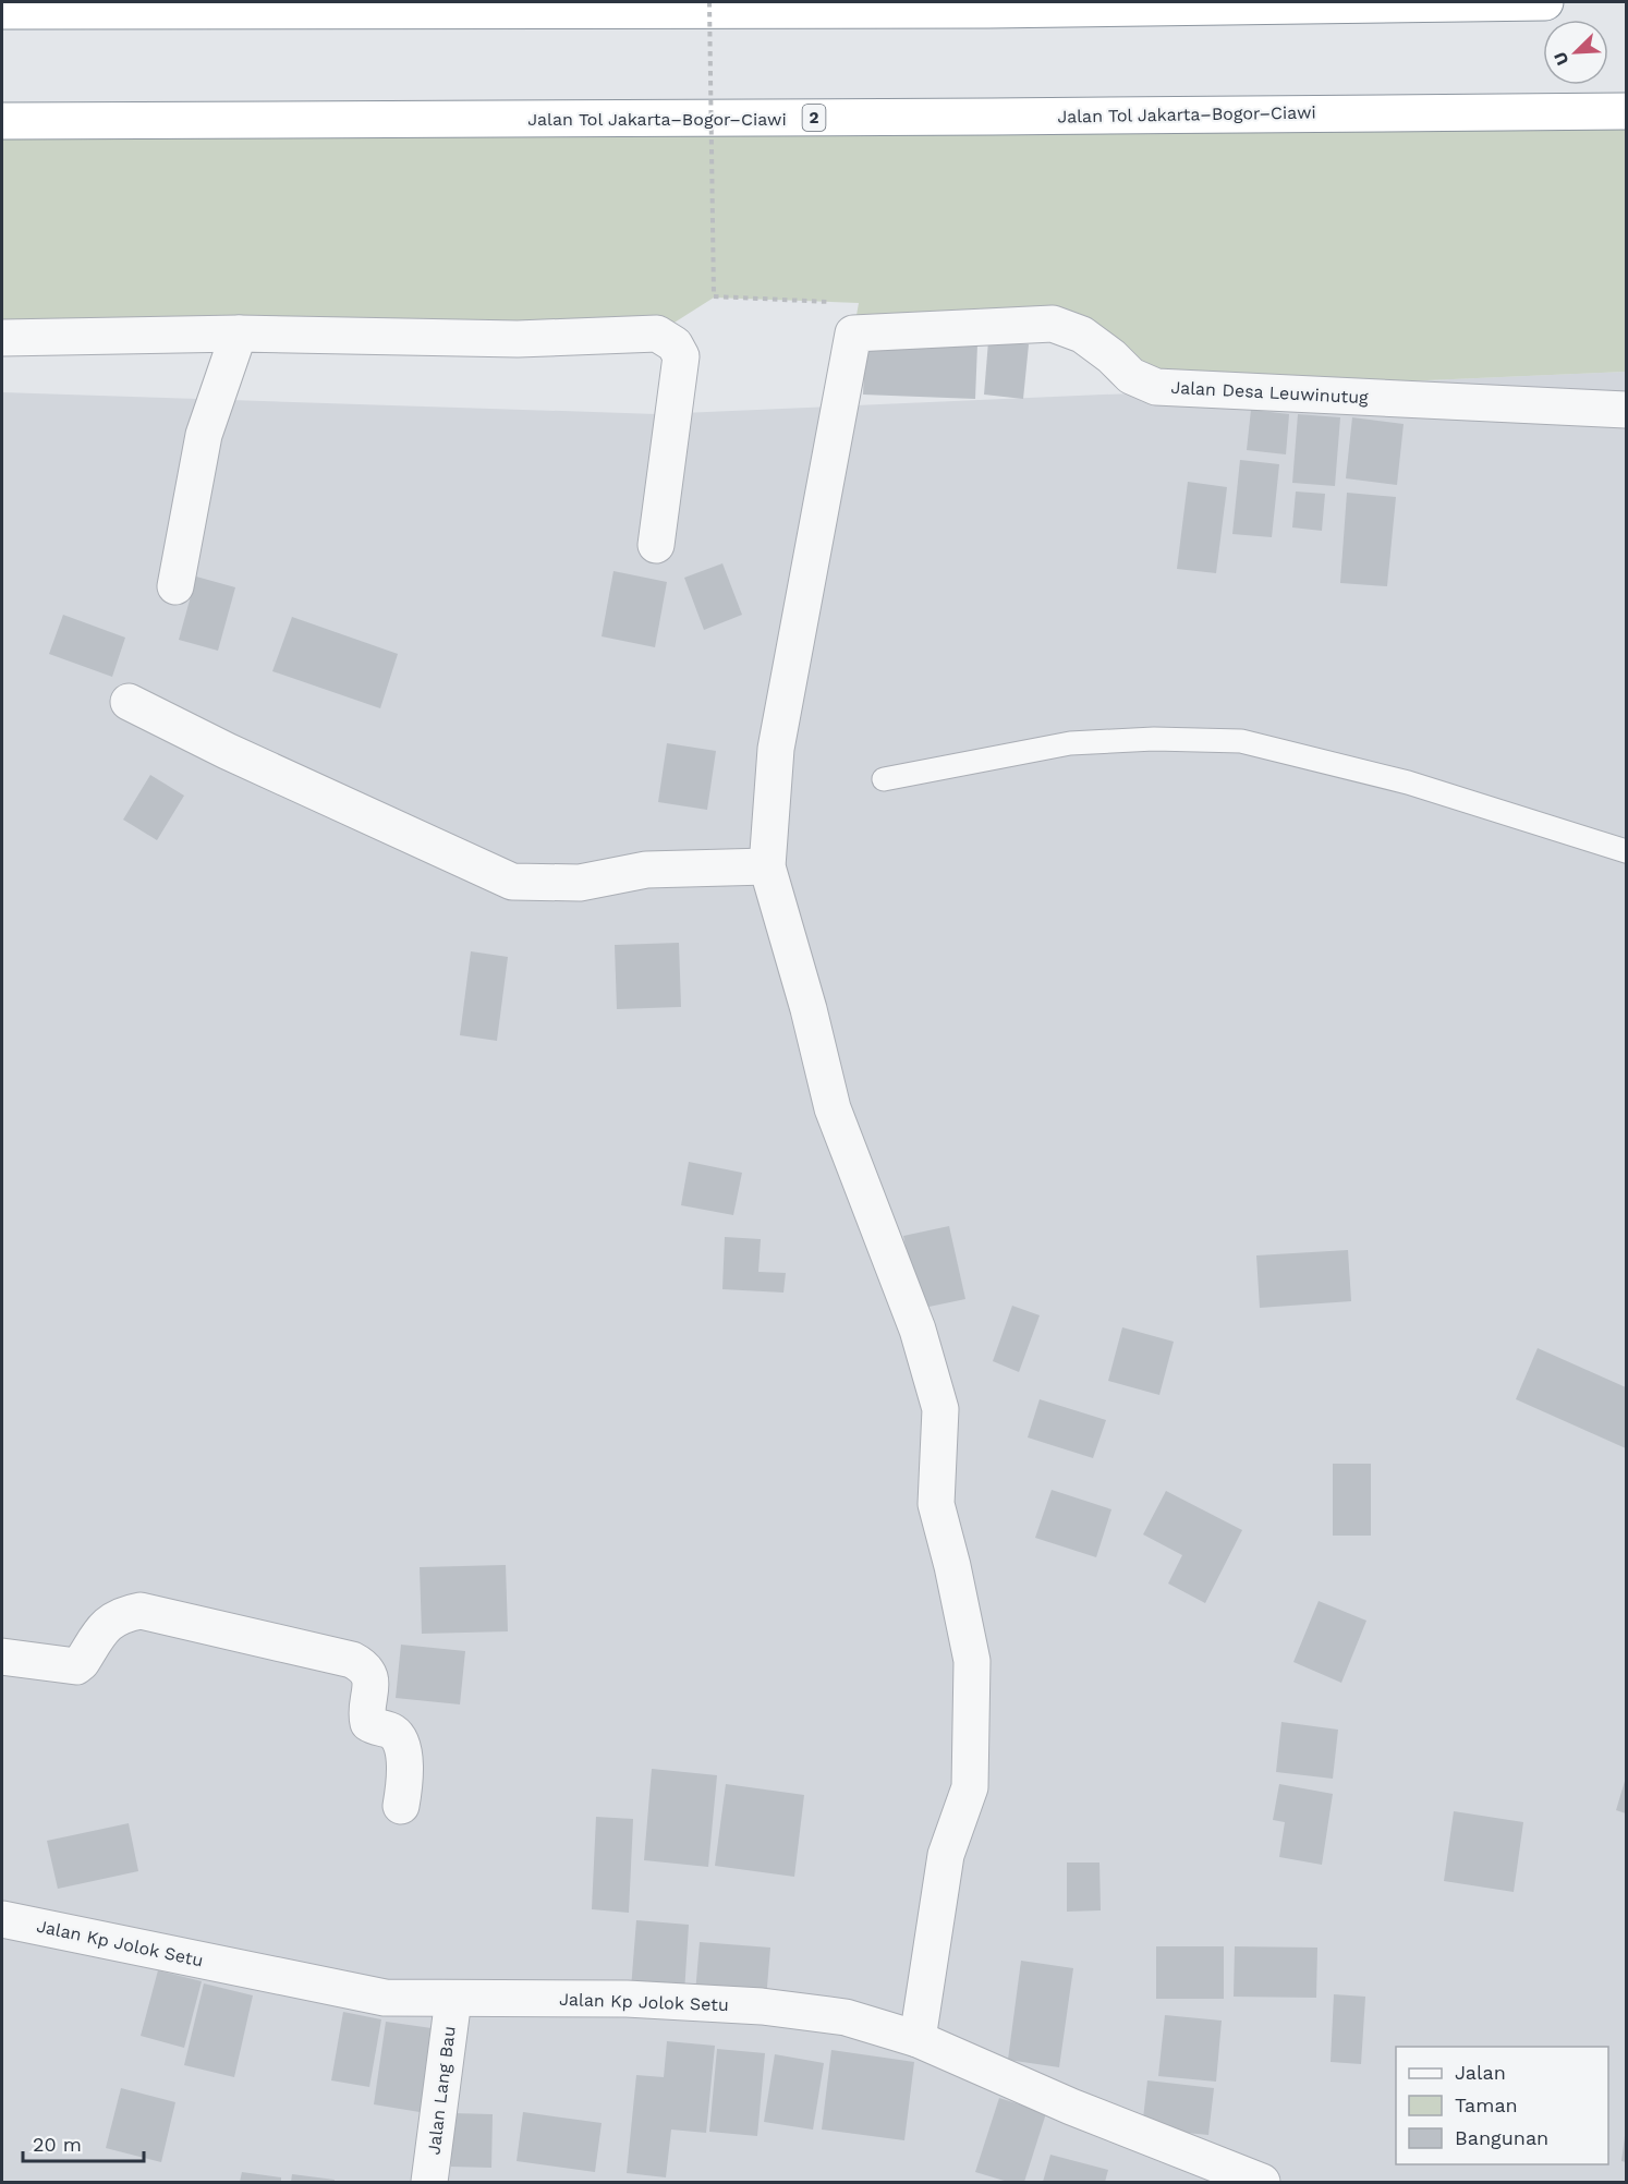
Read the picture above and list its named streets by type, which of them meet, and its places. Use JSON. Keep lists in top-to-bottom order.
{
  "streets": {
    "highway": ["Jalan Tol Jakarta–Bogor–Ciawi", "2"],
    "street": ["Jalan Desa Leuwinutug", "Jalan Kp Jolok Setu", "Jalan Lang Bau"]
  },
  "crossings": [
    ["Jalan Kp Jolok Setu", "Jalan Lang Bau"]
  ],
  "legend": ["Jalan", "Taman", "Bangunan"],
  "scale_bar": "20 m",
  "north": "bottom left"
}
